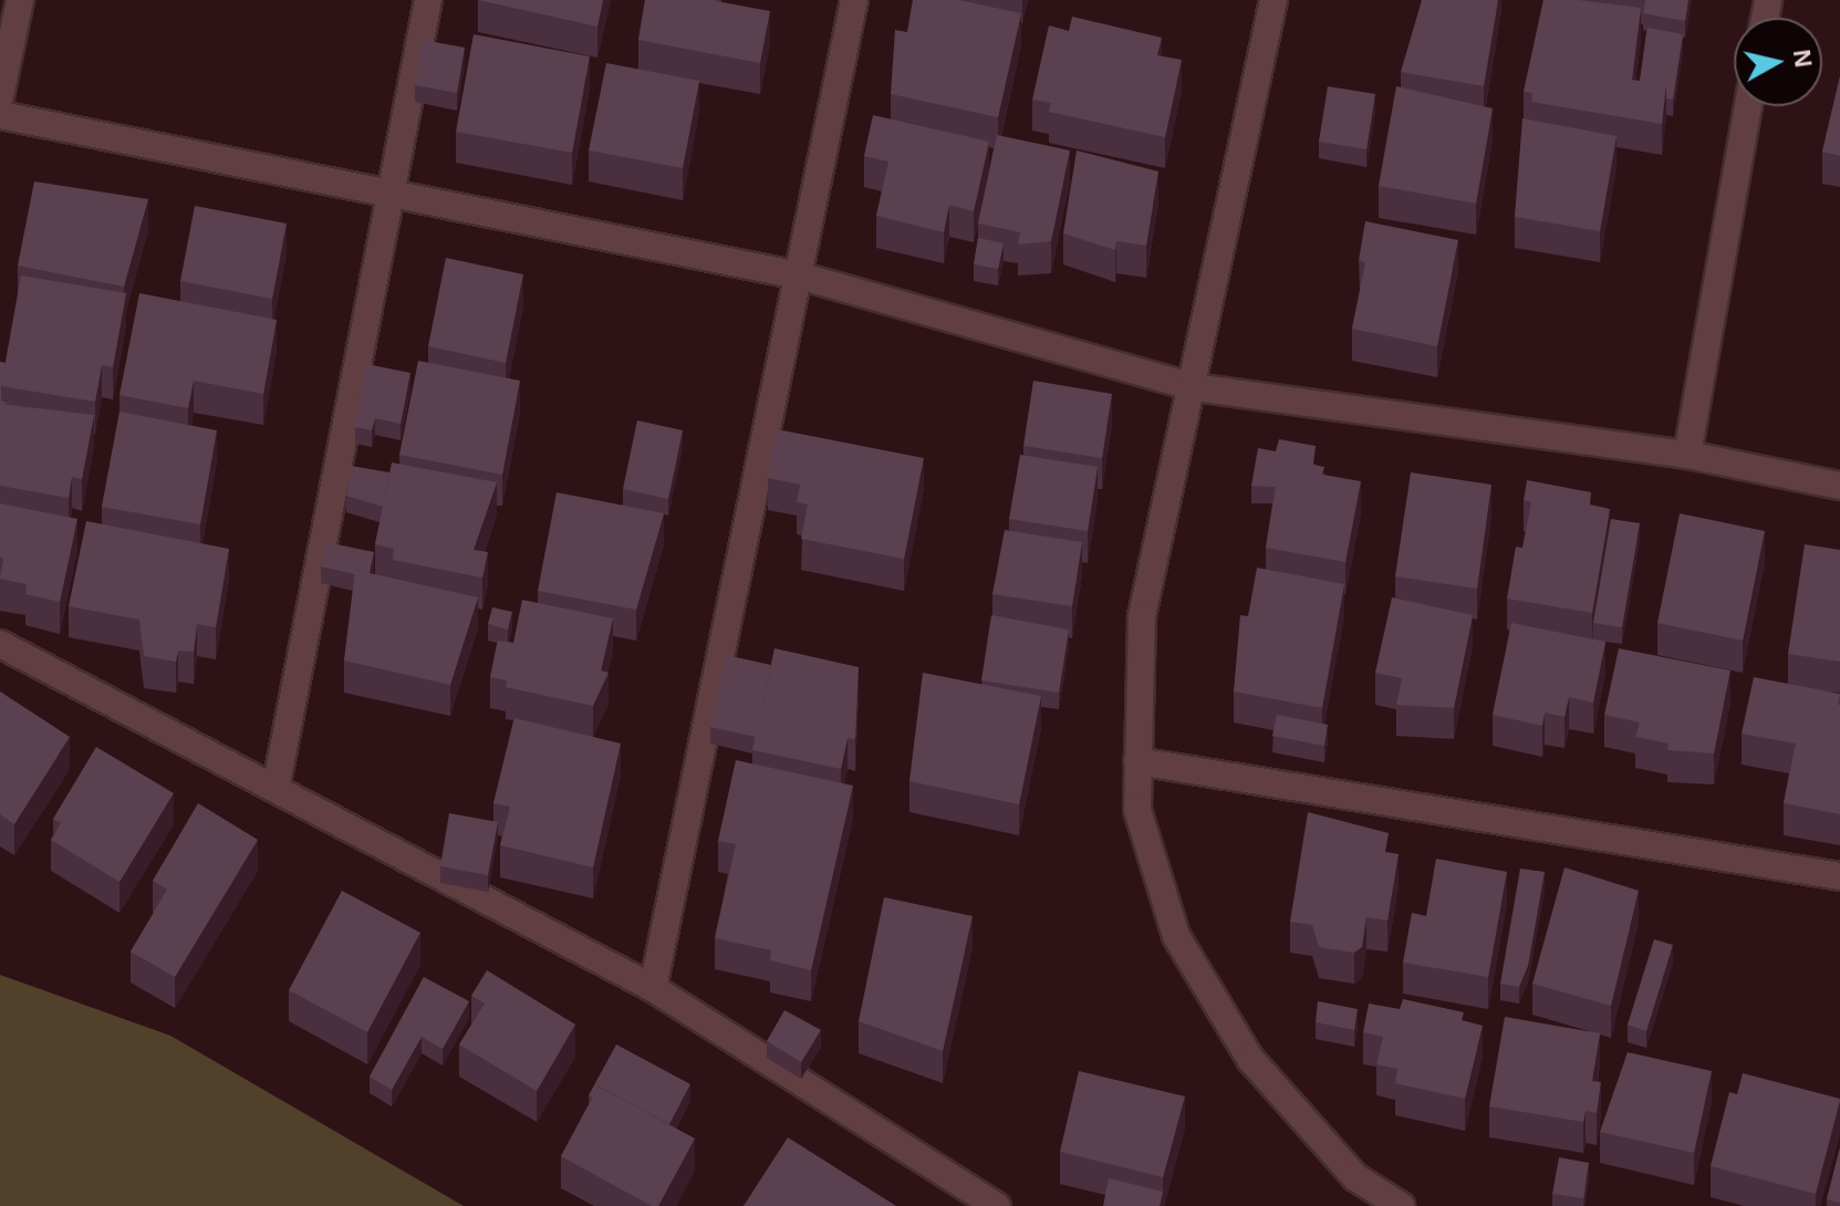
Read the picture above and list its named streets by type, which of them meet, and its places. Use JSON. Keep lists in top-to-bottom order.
{
  "north": "right"
}
